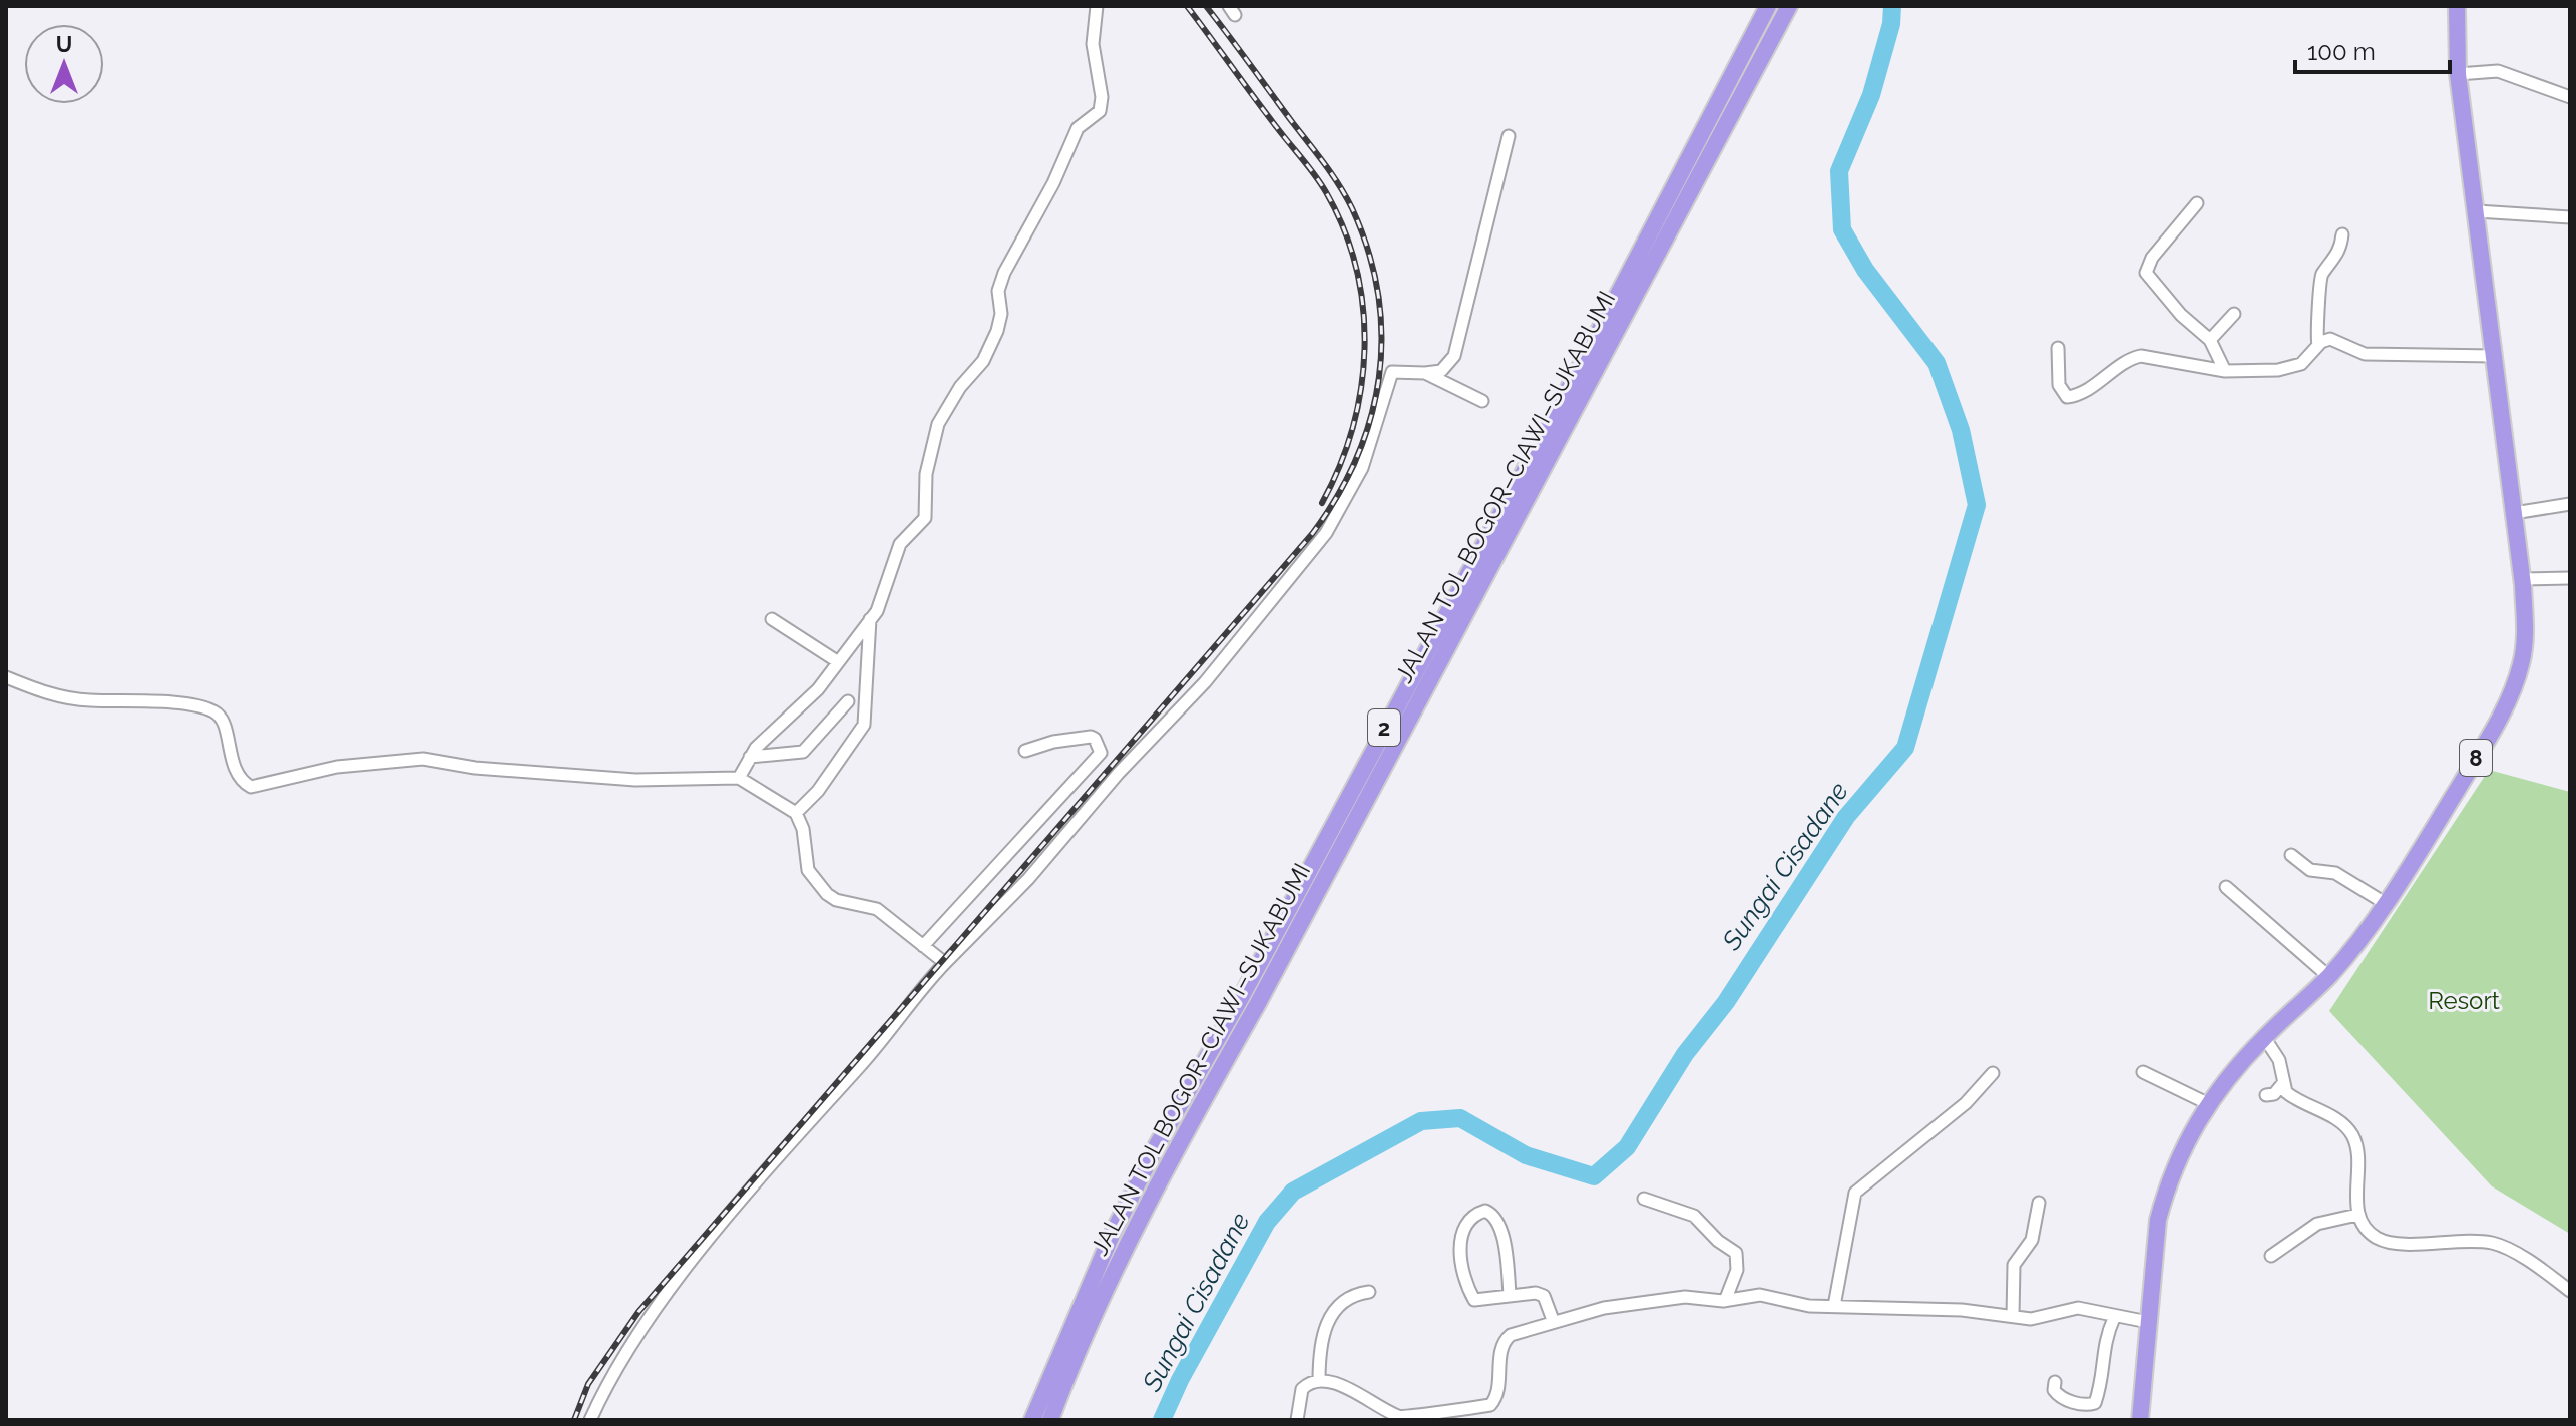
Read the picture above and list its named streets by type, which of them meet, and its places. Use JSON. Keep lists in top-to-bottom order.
{
  "streets": {
    "highway": ["JALAN TOL BOGOR–CIAWI–SUKABUMI", "2", "8"]
  },
  "water": ["Sungai Cisadane"],
  "parks": ["Resort"],
  "scale_bar": "100 m",
  "north": "top"
}
